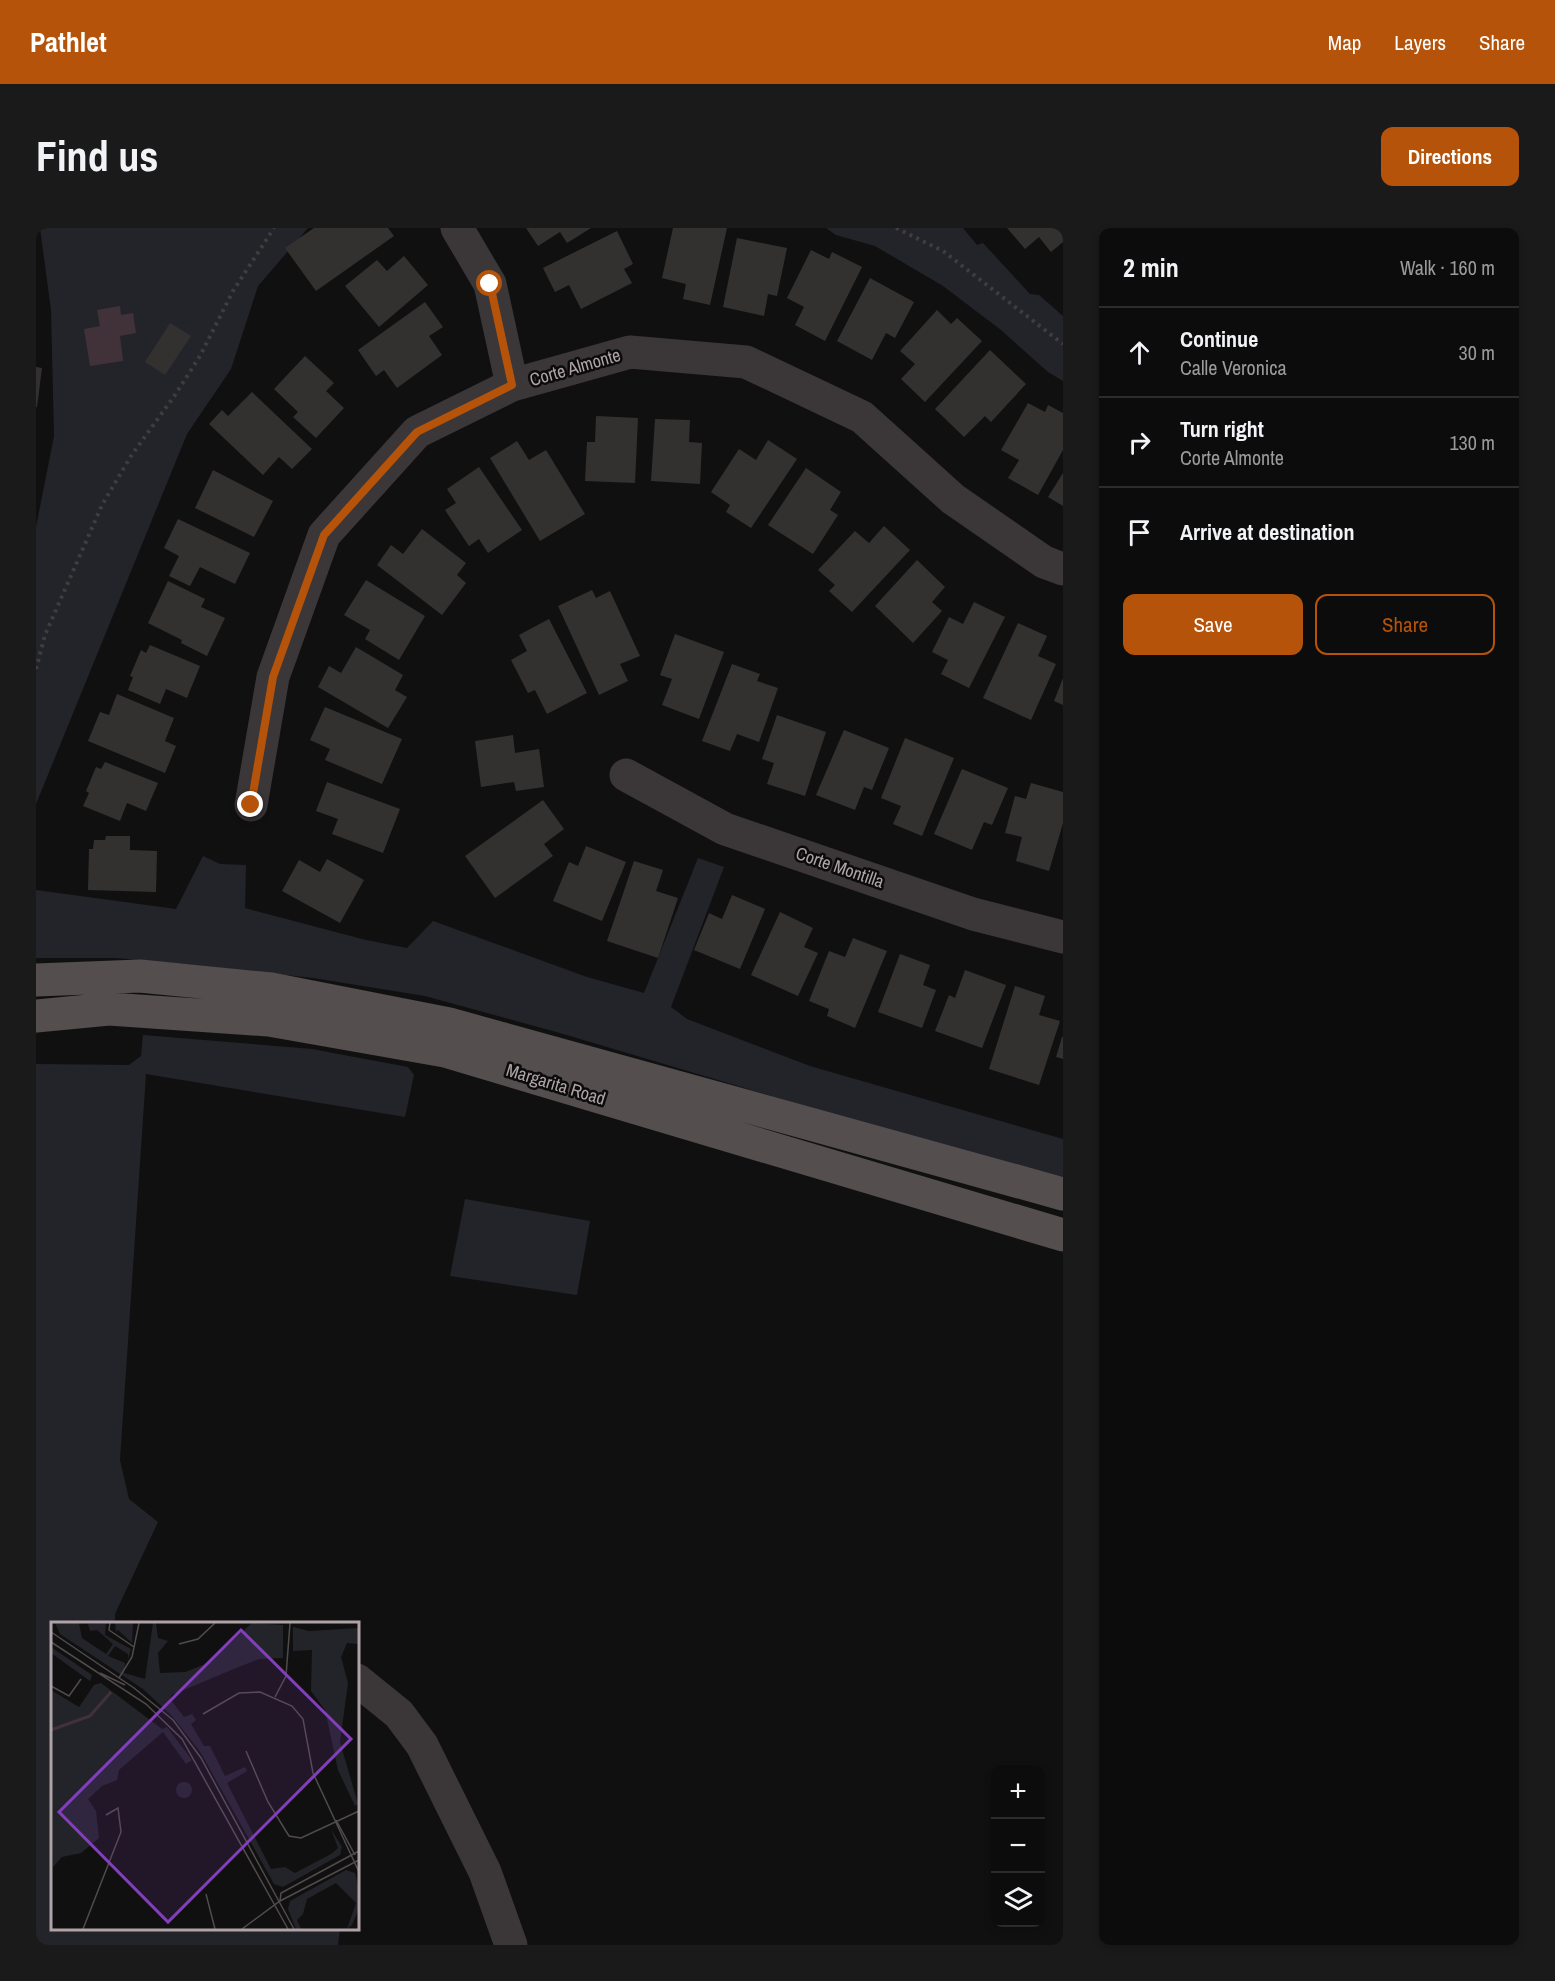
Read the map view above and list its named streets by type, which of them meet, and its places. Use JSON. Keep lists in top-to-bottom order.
{
  "streets": {
    "main road": ["Margarita Road"],
    "street": ["Corte Almonte", "Corte Montilla"]
  },
  "page": {
    "header": "Pathlet",
    "nav": ["Map", "Layers", "Share"],
    "buttons": [
      "Directions",
      ["Save", "Share"]
    ],
    "title": "Find us",
    "heading": ["2 min", "Walk · 160 m"],
    "list": [
      ["Continue", "Calle Veronica", "30 m"],
      ["Turn right", "Corte Almonte", "130 m"],
      "Arrive at destination"
    ],
    "map_buttons": ["+", "−"]
  }
}
